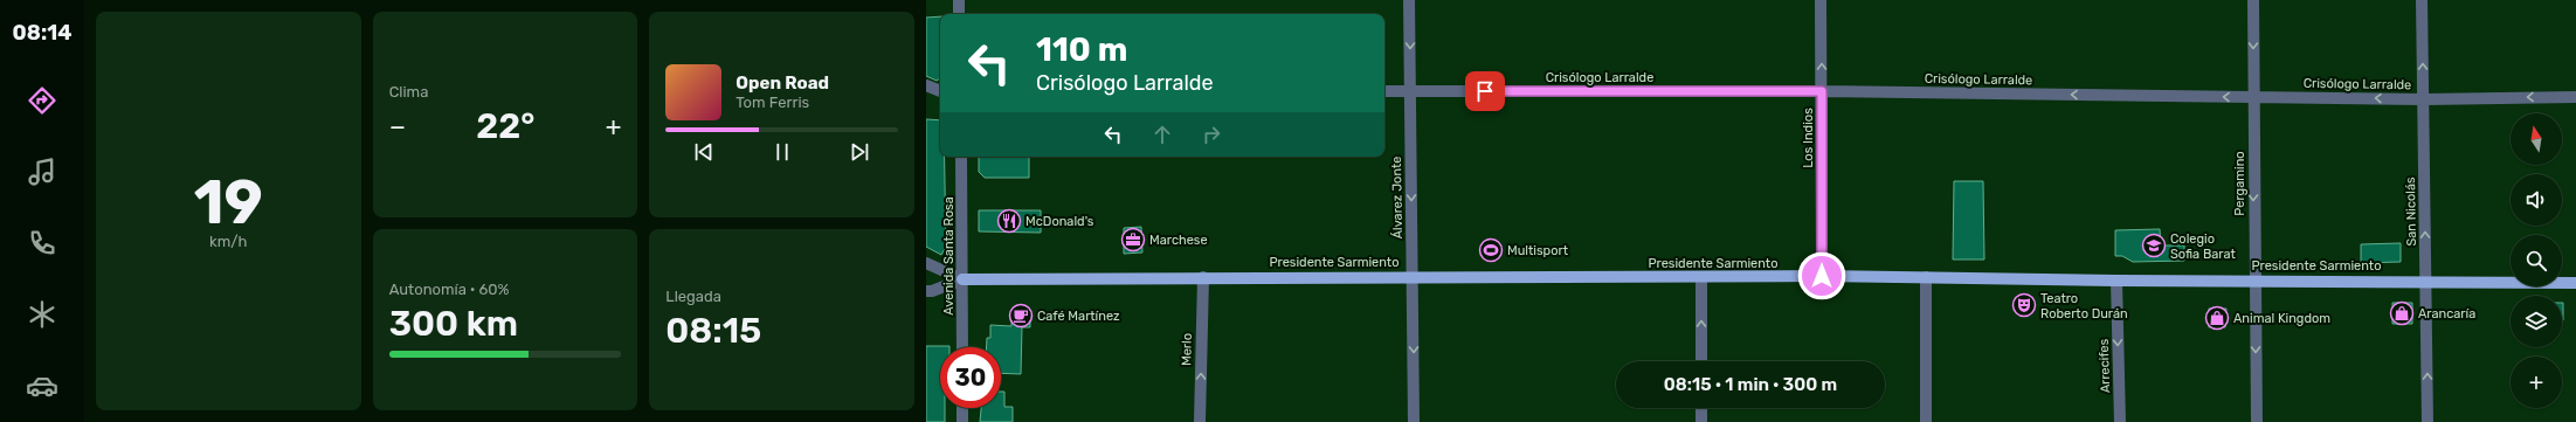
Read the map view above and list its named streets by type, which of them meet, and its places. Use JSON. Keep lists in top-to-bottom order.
{
  "streets": {
    "main road": ["Presidente Sarmiento"],
    "street": [
      "Crisólogo Larralde",
      "Los Indios",
      "Pergamino",
      "Álvarez Jonte",
      "San Nicolás",
      "Avenida Santa Rosa",
      "Merlo",
      "Arrecifes"
    ]
  },
  "crossings": [
    ["Crisólogo Larralde", "Los Indios"],
    ["Crisólogo Larralde", "Pergamino"],
    ["Crisólogo Larralde", "Álvarez Jonte"],
    ["Crisólogo Larralde", "San Nicolás"],
    ["Los Indios", "Presidente Sarmiento"],
    ["Pergamino", "Presidente Sarmiento"],
    ["Álvarez Jonte", "Presidente Sarmiento"],
    ["San Nicolás", "Presidente Sarmiento"],
    ["Avenida Santa Rosa", "Presidente Sarmiento"],
    ["Presidente Sarmiento", "Merlo"],
    ["Presidente Sarmiento", "Arrecifes"]
  ],
  "one_way": [
    "Crisólogo Larralde",
    "Pergamino",
    "Álvarez Jonte",
    "San Nicolás",
    "Merlo",
    "Arrecifes"
  ],
  "places": {
    "restaurant": ["McDonald's"],
    "office": ["Marchese"],
    "school or university": ["Colegio Sofia Barat"],
    "sports": ["Multisport"],
    "theatre": ["Teatro Roberto Durán"],
    "shop": ["Arancaría", "Animal Kingdom"],
    "cafe": ["Café Martínez"]
  },
  "north": "top",
  "page": {
    "tabs": "08:14",
    "tile": [
      ["19", "km/h"],
      "Clima",
      ["Autonomía · 60%", "300 km"],
      ["Llegada", "08:15"]
    ],
    "turn": ["110 m", "Crisólogo Larralde"],
    "song": ["Open Road", "Tom Ferris"],
    "heat": ["−", "22°", "+"],
    "map_buttons": "+",
    "limit": "30",
    "trip": "08:15 · 1 min · 300 m"
  }
}
